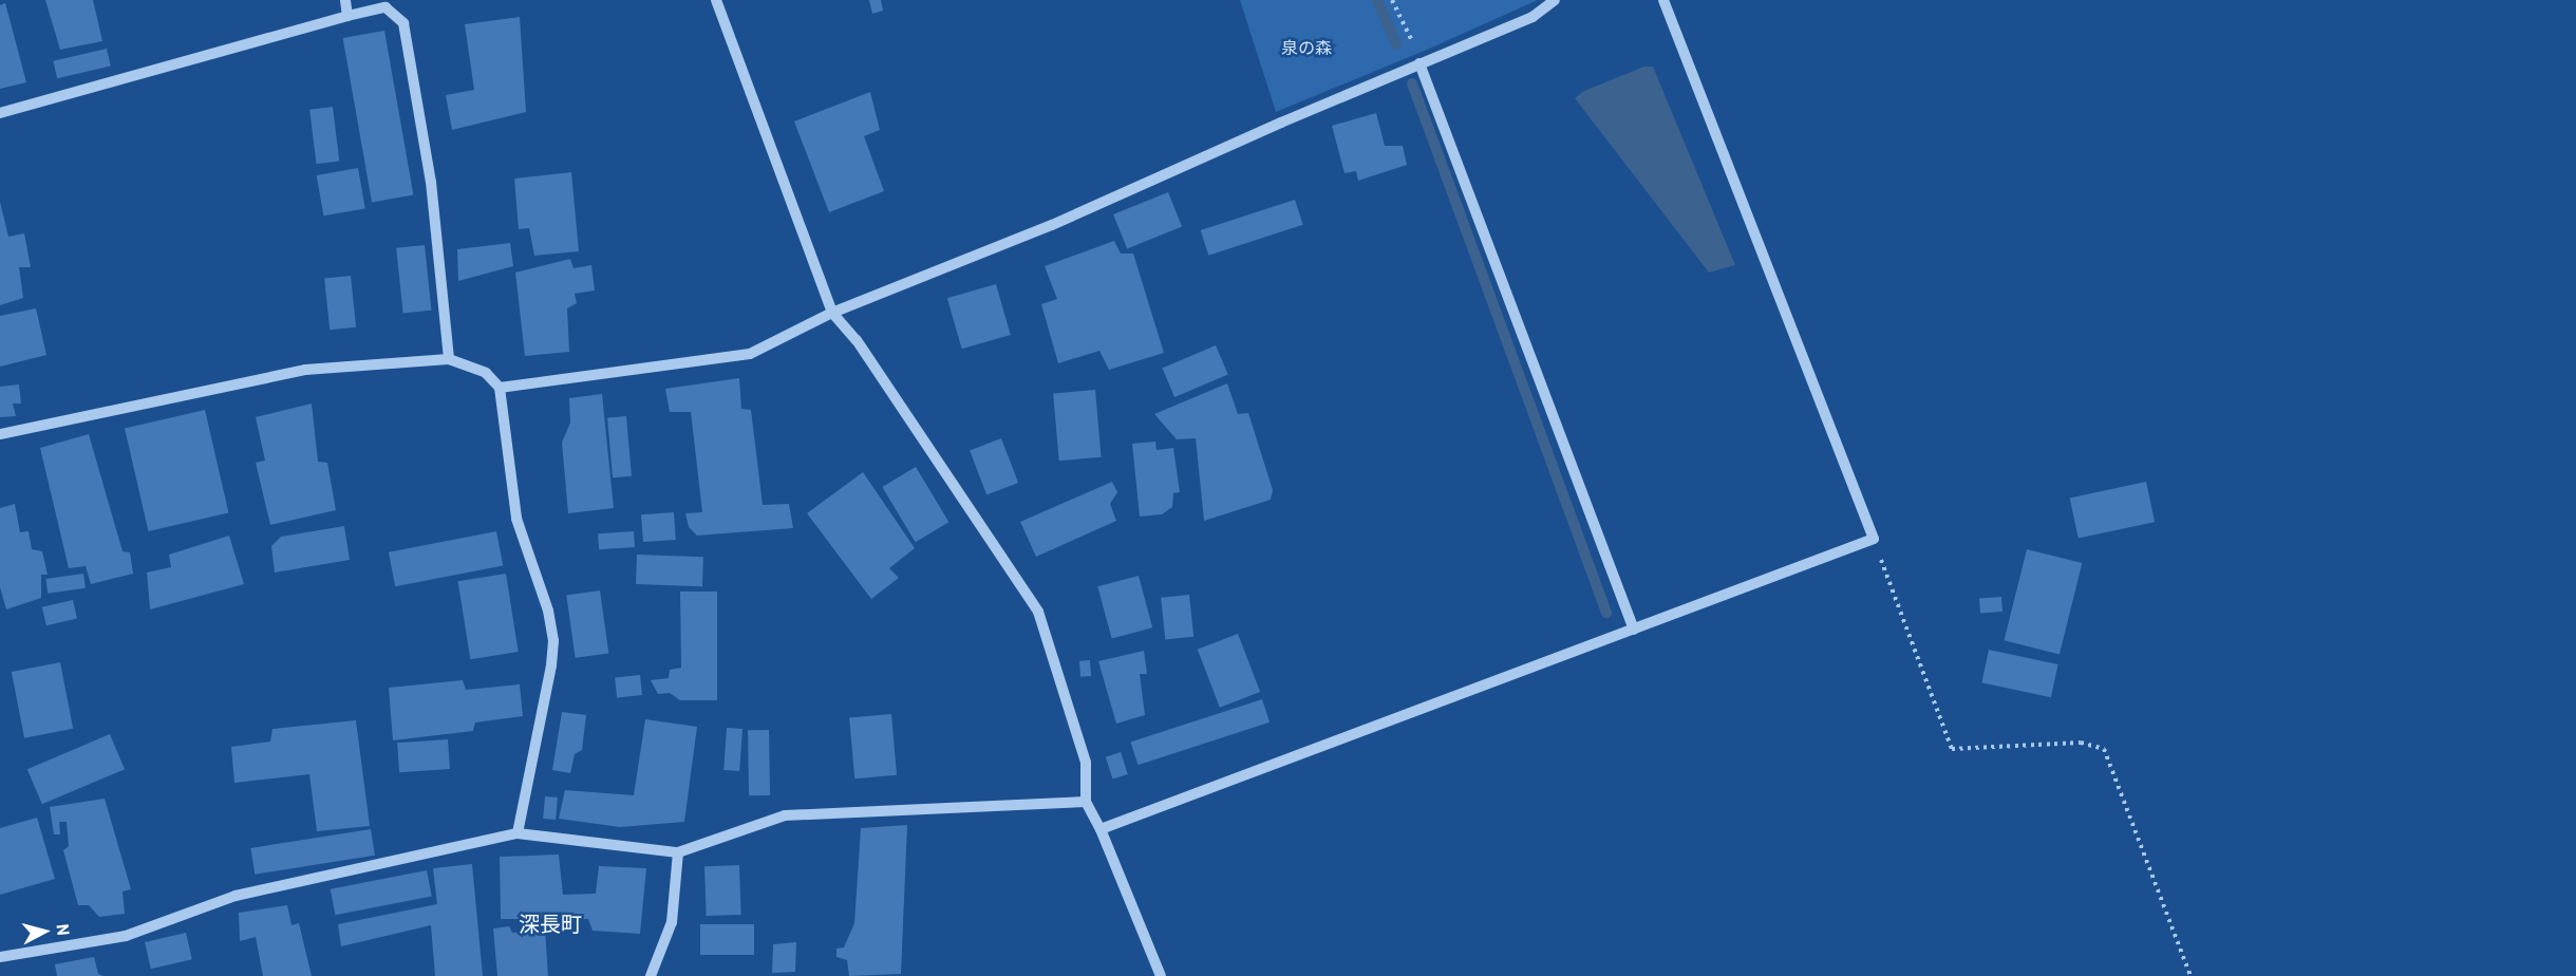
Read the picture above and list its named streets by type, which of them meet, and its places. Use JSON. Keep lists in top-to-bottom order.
{
  "districts": ["深長町"],
  "parks": ["泉の森"],
  "north": "right"
}
